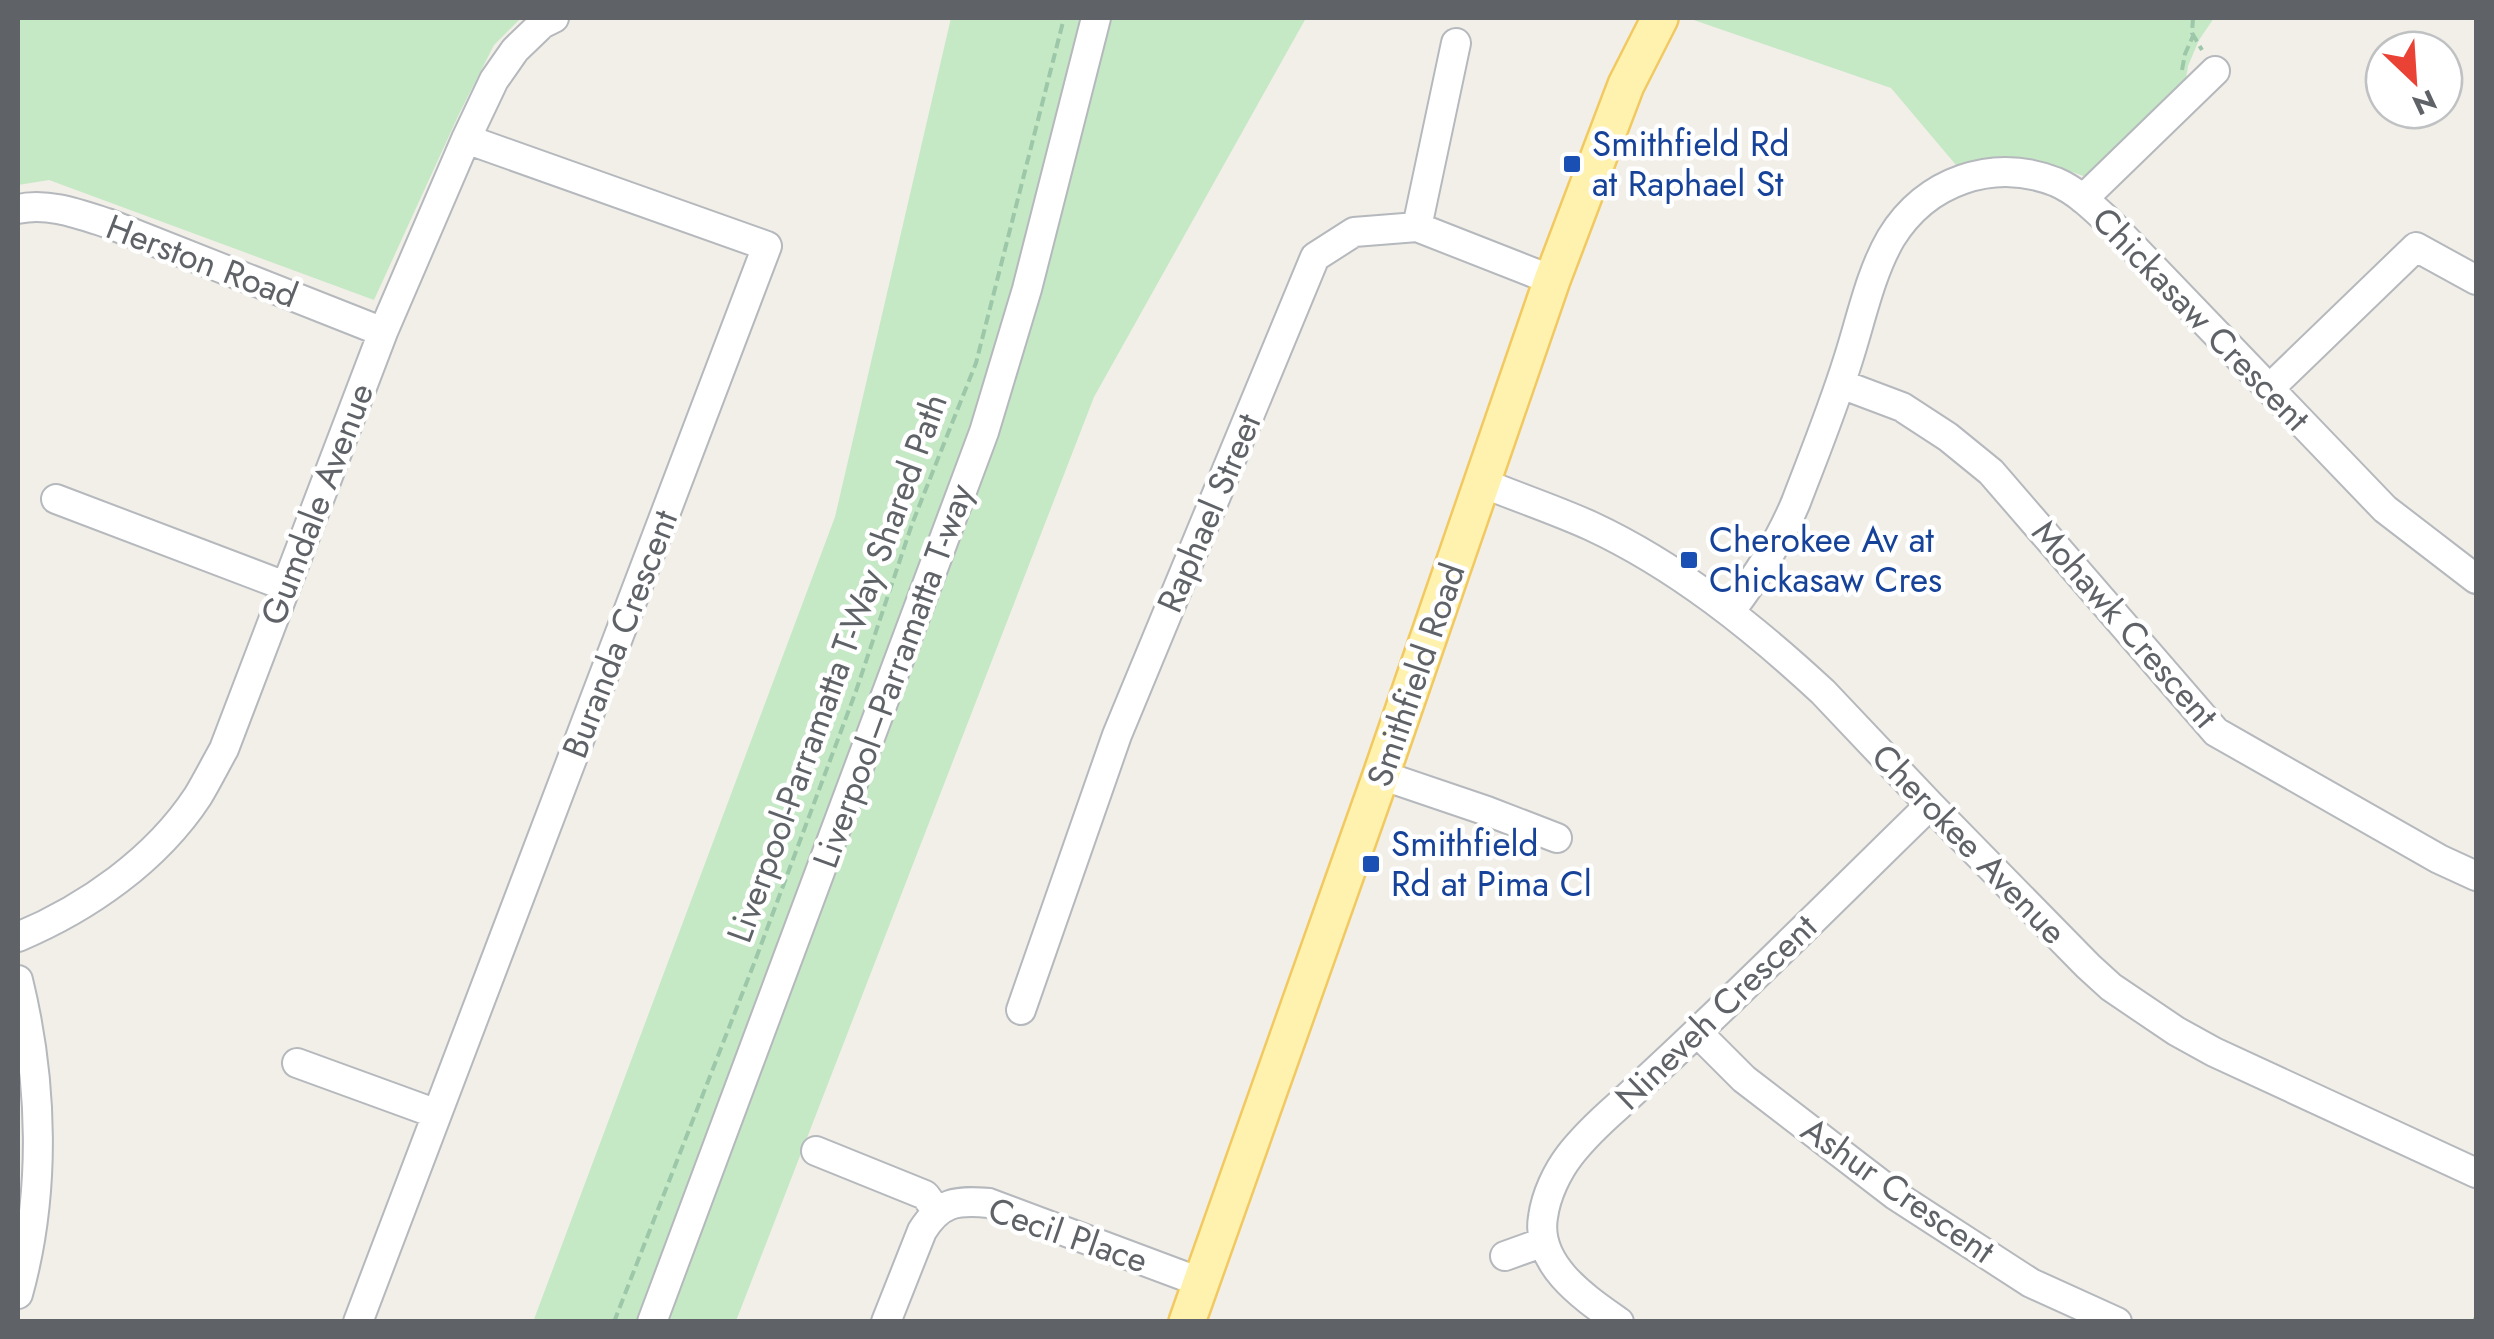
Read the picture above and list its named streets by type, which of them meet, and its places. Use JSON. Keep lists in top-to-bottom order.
{
  "streets": {
    "main road": ["Smithfield Road"],
    "street": [
      "Herston Road",
      "Chickasaw Crescent",
      "Gumdale Avenue",
      "Raphael Street",
      "Mohawk Crescent",
      "Buranda Crescent",
      "Liverpool–Parramatta T-way",
      "Cherokee Avenue",
      "Nineveh Crescent",
      "Ashur Crescent",
      "Cecil Place"
    ],
    "path": ["Liverpool-Parramatta T-Way Shared Path"]
  },
  "crossings": [
    ["Herston Road", "Gumdale Avenue"],
    ["Chickasaw Crescent", "Mohawk Crescent"],
    ["Chickasaw Crescent", "Cherokee Avenue"],
    ["Gumdale Avenue", "Buranda Crescent"],
    ["Raphael Street", "Smithfield Road"],
    ["Smithfield Road", "Cherokee Avenue"],
    ["Smithfield Road", "Cecil Place"],
    ["Cherokee Avenue", "Nineveh Crescent"],
    ["Nineveh Crescent", "Ashur Crescent"]
  ],
  "places": {
    "transit": ["Smithfield Rd at Raphael St", "Cherokee Av at Chickasaw Cres", "Smithfield Rd at Pima Cl"]
  },
  "north": "bottom right"
}
